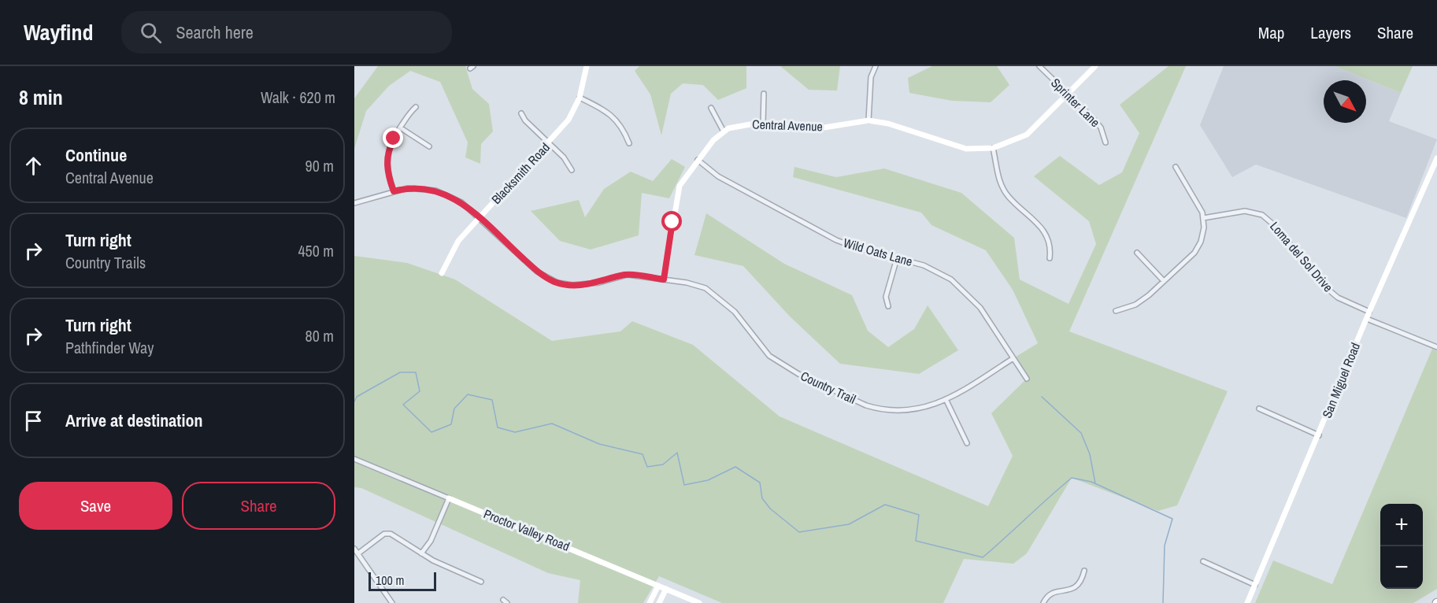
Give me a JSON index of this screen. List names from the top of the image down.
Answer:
{
  "streets": {
    "street": [
      "Sprinter Lane",
      "Central Avenue",
      "Blacksmith Road",
      "Wild Oats Lane",
      "Loma del Sol Drive",
      "San Miguel Road",
      "Country Trail",
      "Proctor Valley Road"
    ]
  },
  "crossings": [
    ["Sprinter Lane", "Central Avenue"],
    ["Central Avenue", "Wild Oats Lane"],
    ["Central Avenue", "Country Trail"],
    ["Blacksmith Road", "Country Trail"],
    ["Wild Oats Lane", "Country Trail"],
    ["Loma del Sol Drive", "San Miguel Road"]
  ],
  "scale_bar": "100 m",
  "north": "bottom right",
  "page": {
    "header": "Wayfind",
    "search": "Search here",
    "nav": ["Map", "Layers", "Share"],
    "heading": ["8 min", "Walk · 620 m"],
    "list": [
      ["Continue", "Central Avenue", "90 m"],
      ["Turn right", "Country Trails", "450 m"],
      ["Turn right", "Pathfinder Way", "80 m"],
      "Arrive at destination"
    ],
    "buttons": ["Save", "Share"],
    "map_buttons": ["+", "−"],
    "scale": "100 m"
  }
}
